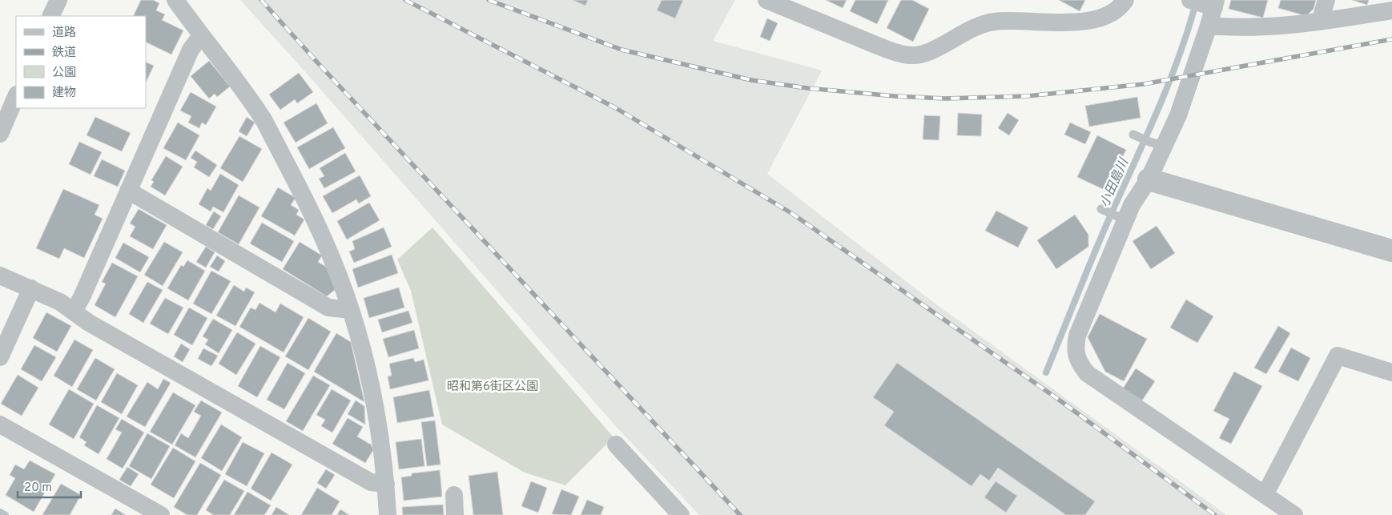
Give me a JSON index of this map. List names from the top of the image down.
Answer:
{
  "water": ["小田島川"],
  "parks": ["昭和第6街区公園"],
  "legend": [
    "道路",
    "鉄道",
    "公園",
    "建物"
  ],
  "scale_bar": "20 m"
}
